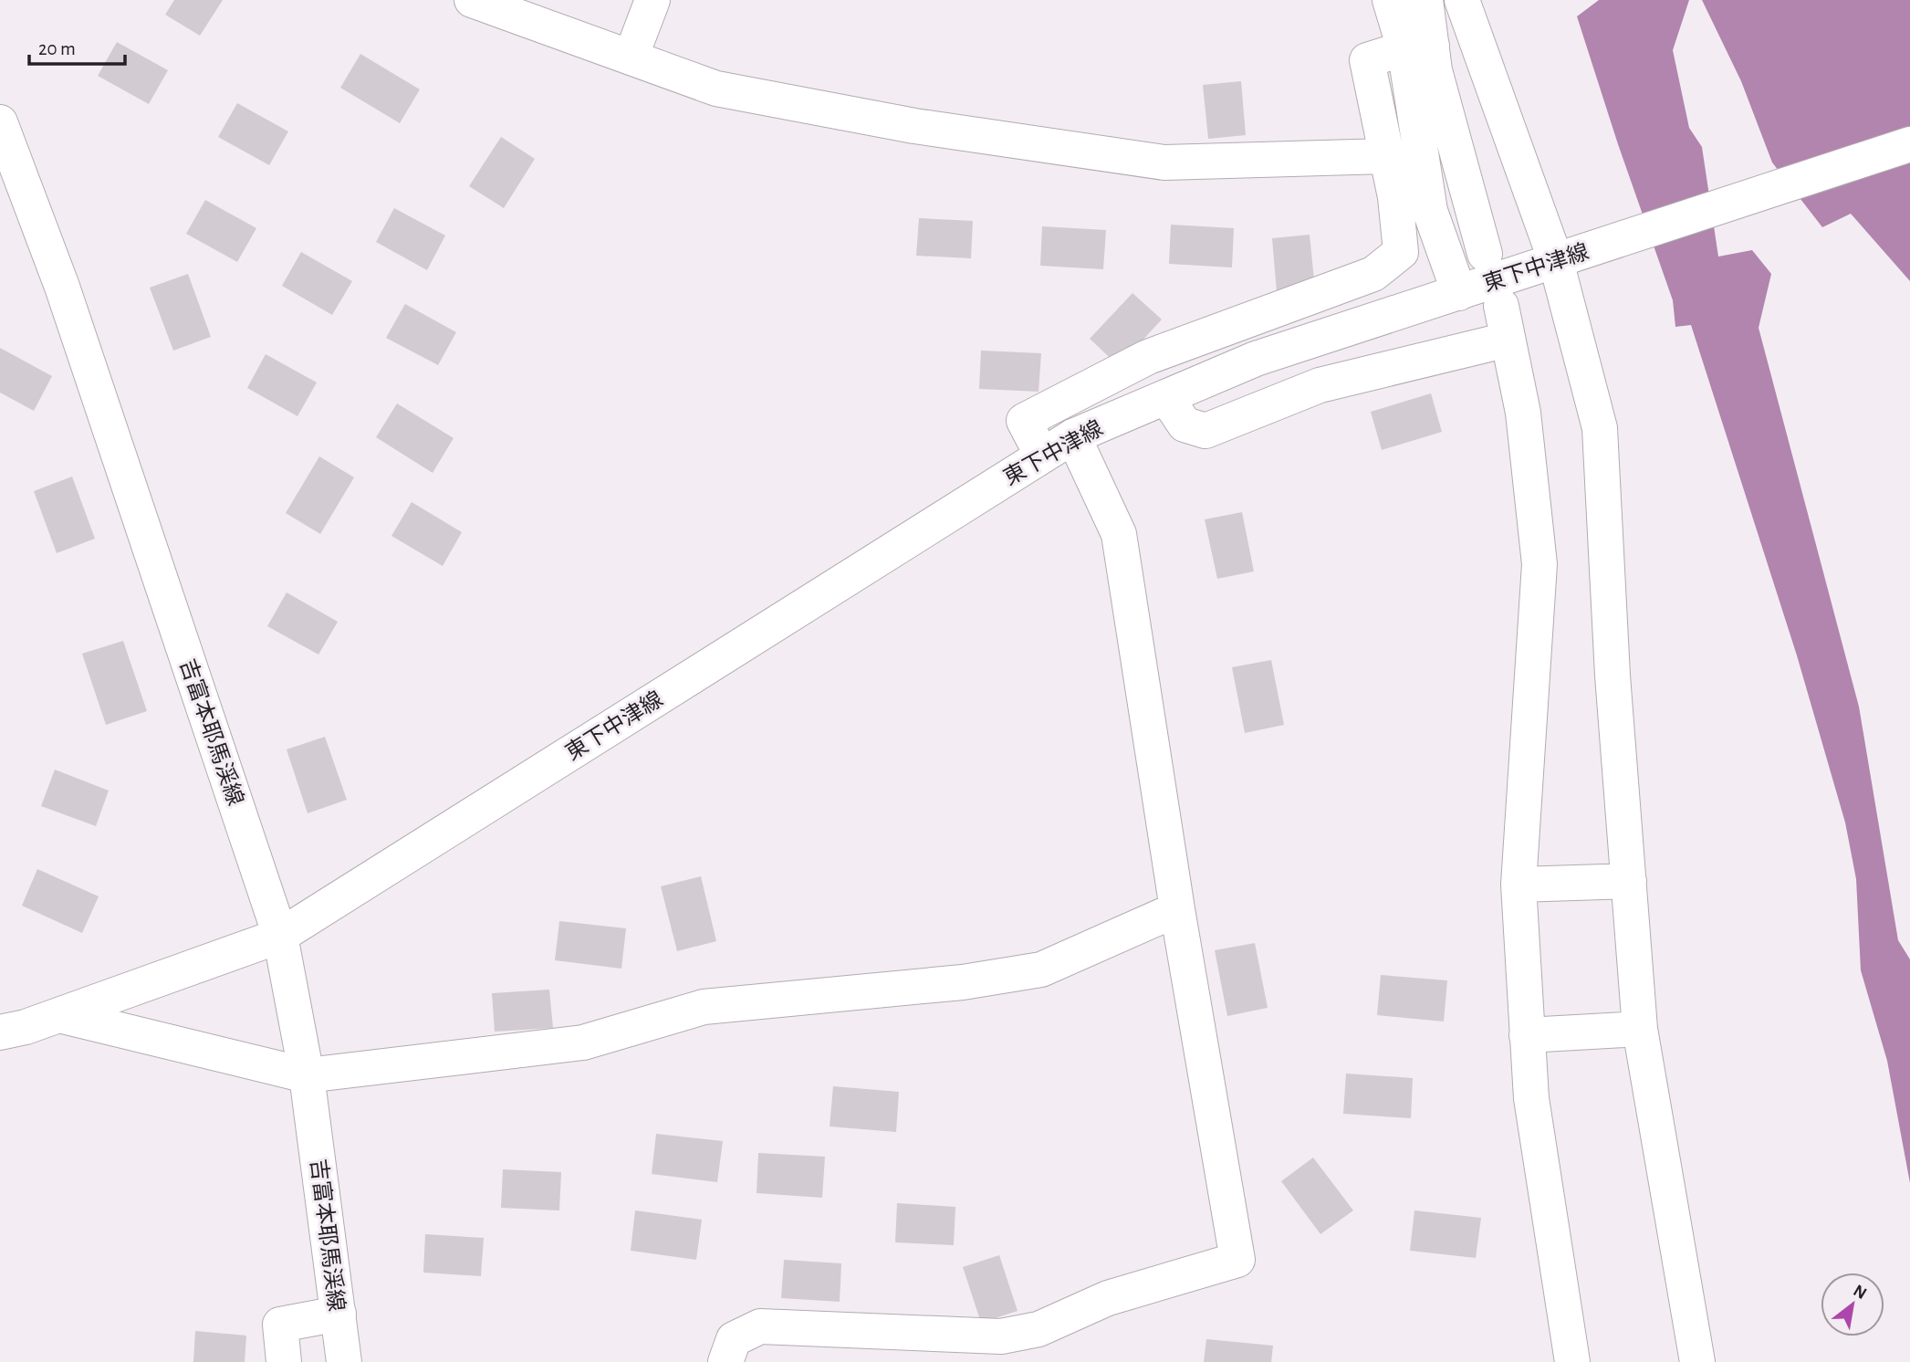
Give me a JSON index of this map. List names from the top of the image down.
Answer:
{
  "streets": {
    "street": ["東下中津線", "吉富本耶馬渓線"]
  },
  "crossings": [
    ["東下中津線", "吉富本耶馬渓線"]
  ],
  "scale_bar": "20 m",
  "north": "top right"
}
